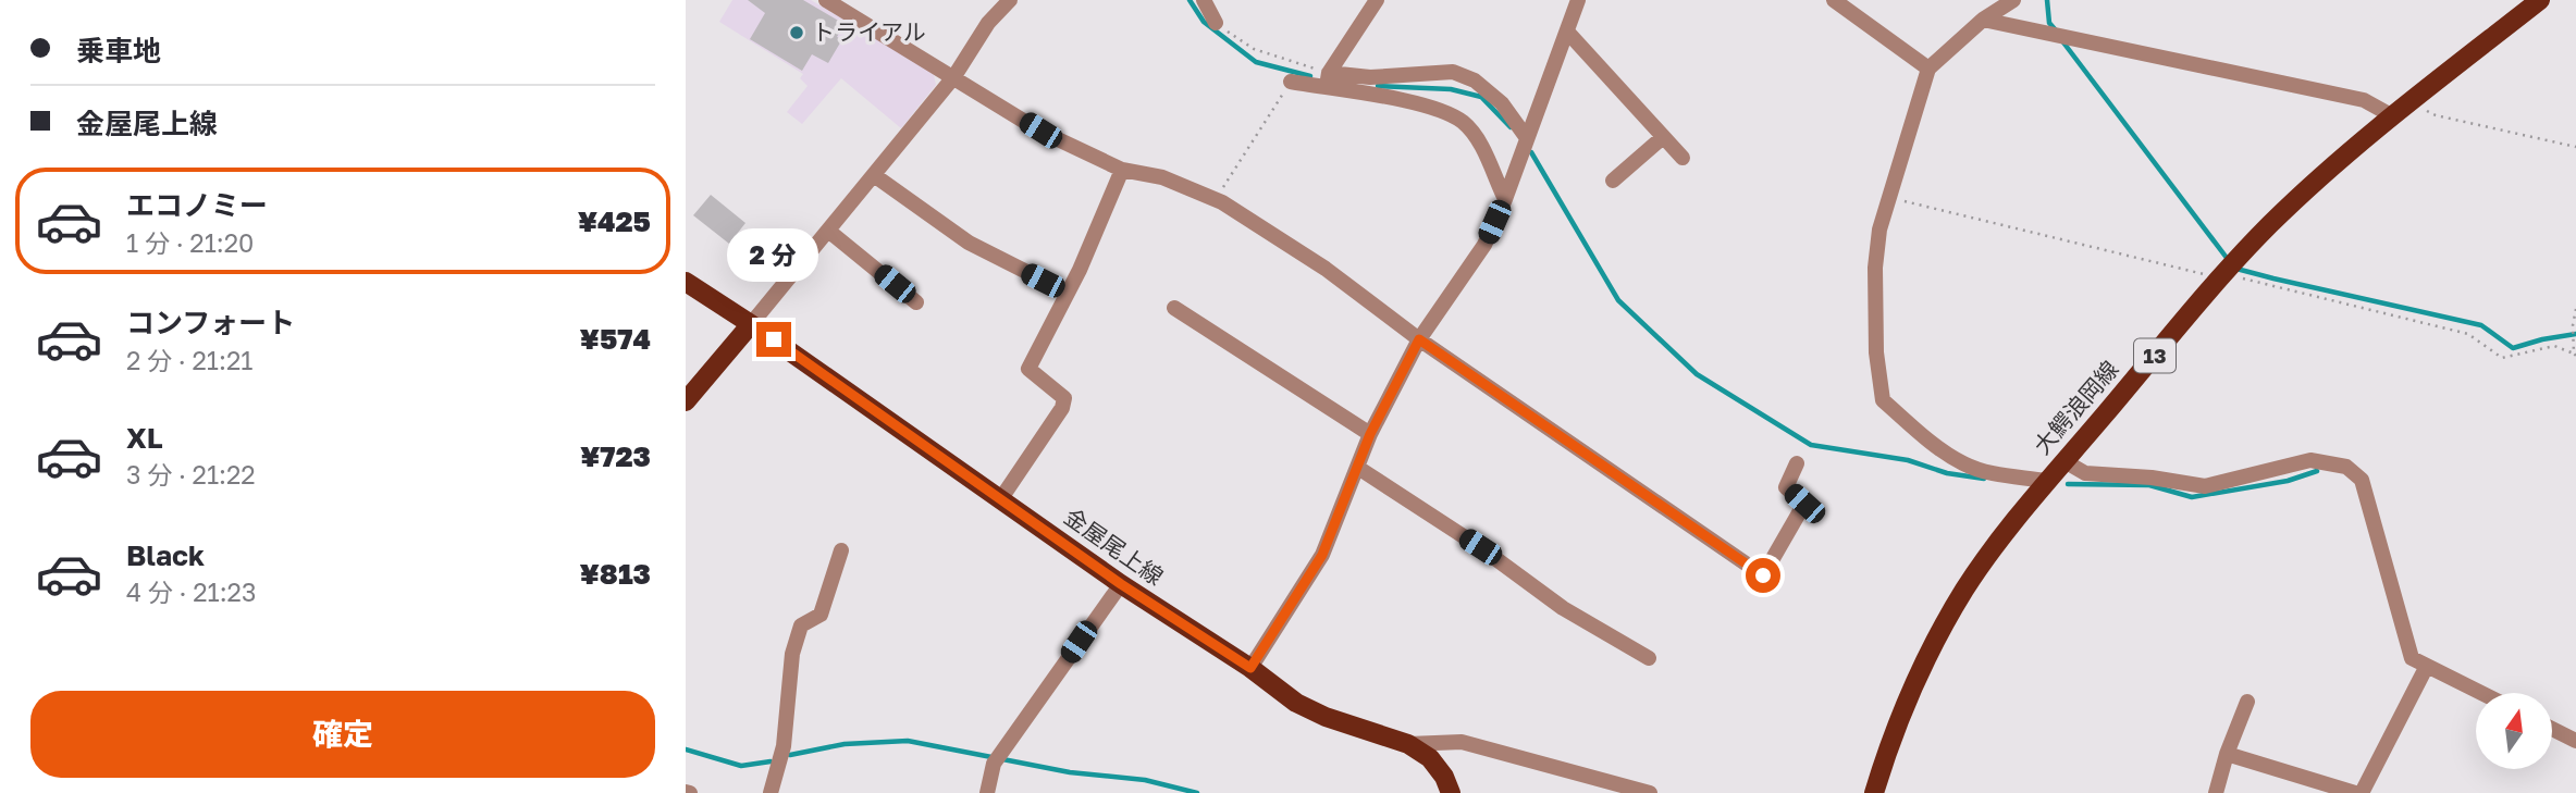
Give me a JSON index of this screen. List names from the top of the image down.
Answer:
{
  "streets": {
    "main road": ["13", "大鰐浪岡線", "金屋尾上線"]
  },
  "places": ["トライアル"],
  "north": "top",
  "page": {
    "banner": ["乗車地", "金屋尾上線"],
    "list": [
      {
        "name": "エコノミー",
        "note": "1 分 · 21:20",
        "value": "¥425"
      },
      {
        "name": "コンフォート",
        "note": "2 分 · 21:21",
        "value": "¥574"
      },
      {
        "name": "XL",
        "note": "3 分 · 21:22",
        "value": "¥723"
      },
      {
        "name": "Black",
        "note": "4 分 · 21:23",
        "value": "¥813"
      }
    ],
    "bubble": "2 分",
    "buttons": "確定"
  }
}
